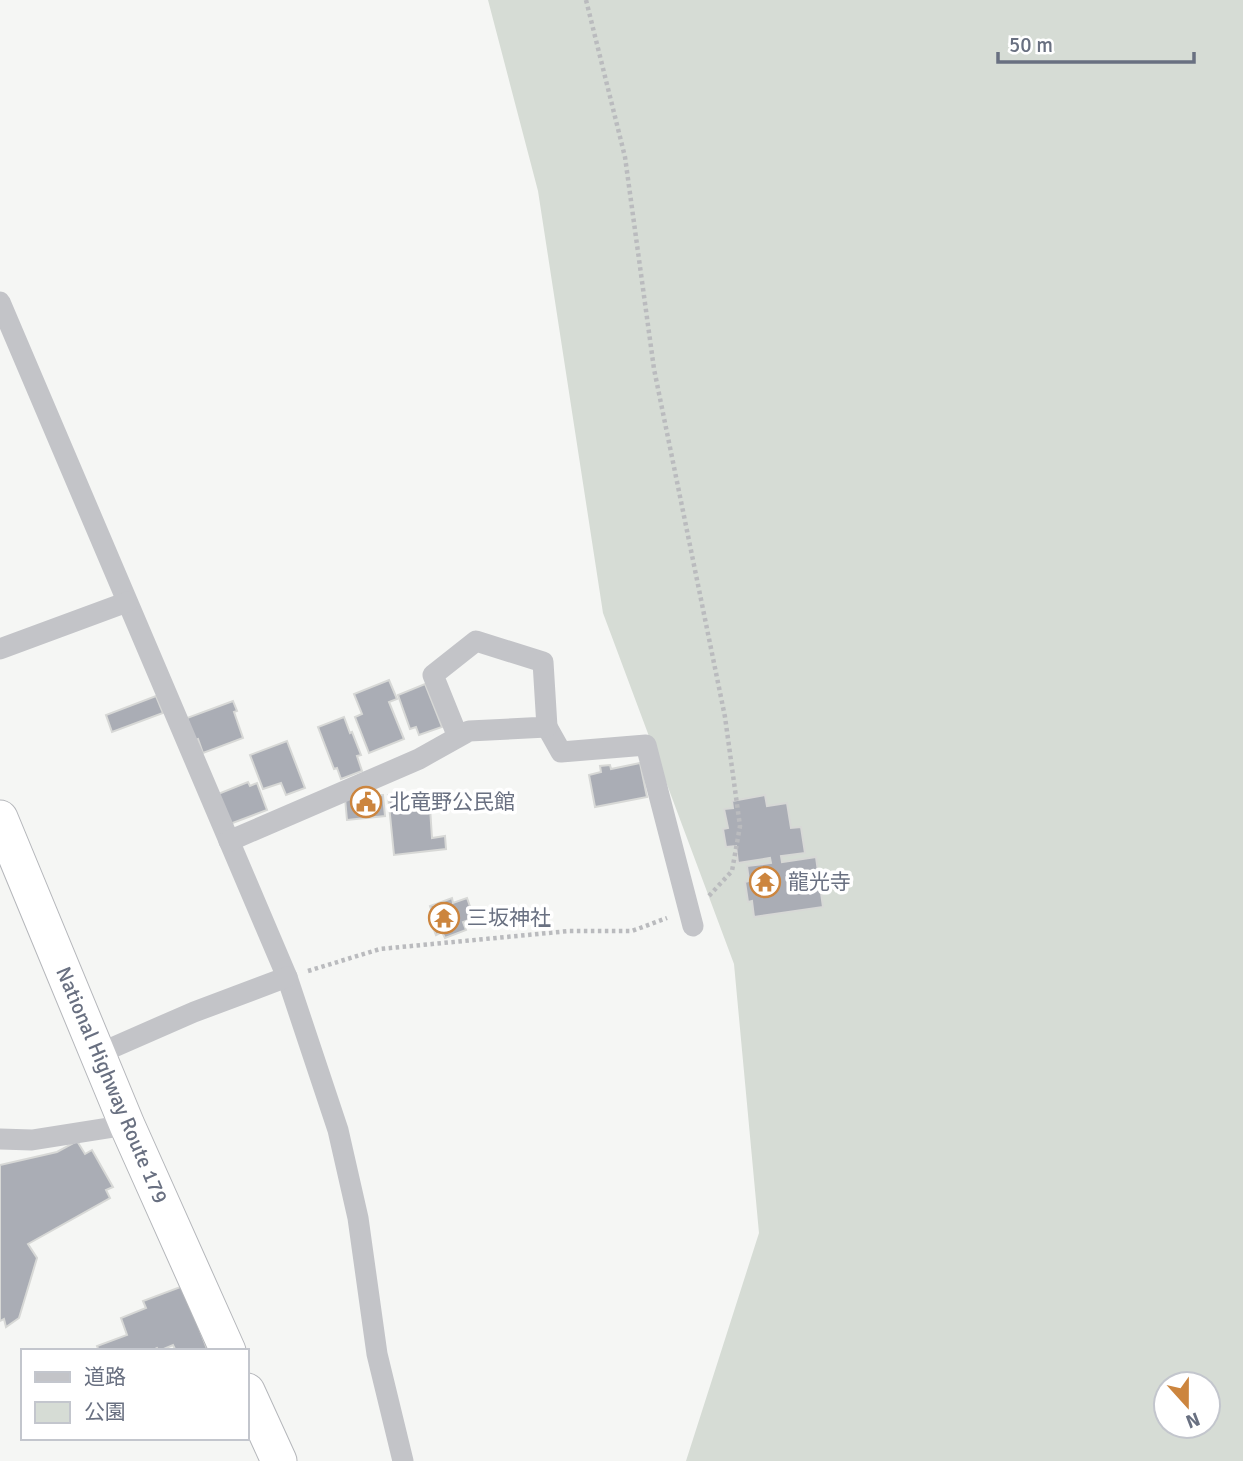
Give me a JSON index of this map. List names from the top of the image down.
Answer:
{
  "streets": {
    "highway": ["National Highway Route 179"]
  },
  "places": {
    "public building": ["北竜野公民館"],
    "temple": ["龍光寺", "三坂神社"]
  },
  "legend": ["道路", "公園"],
  "scale_bar": "50 m",
  "north": "bottom"
}
